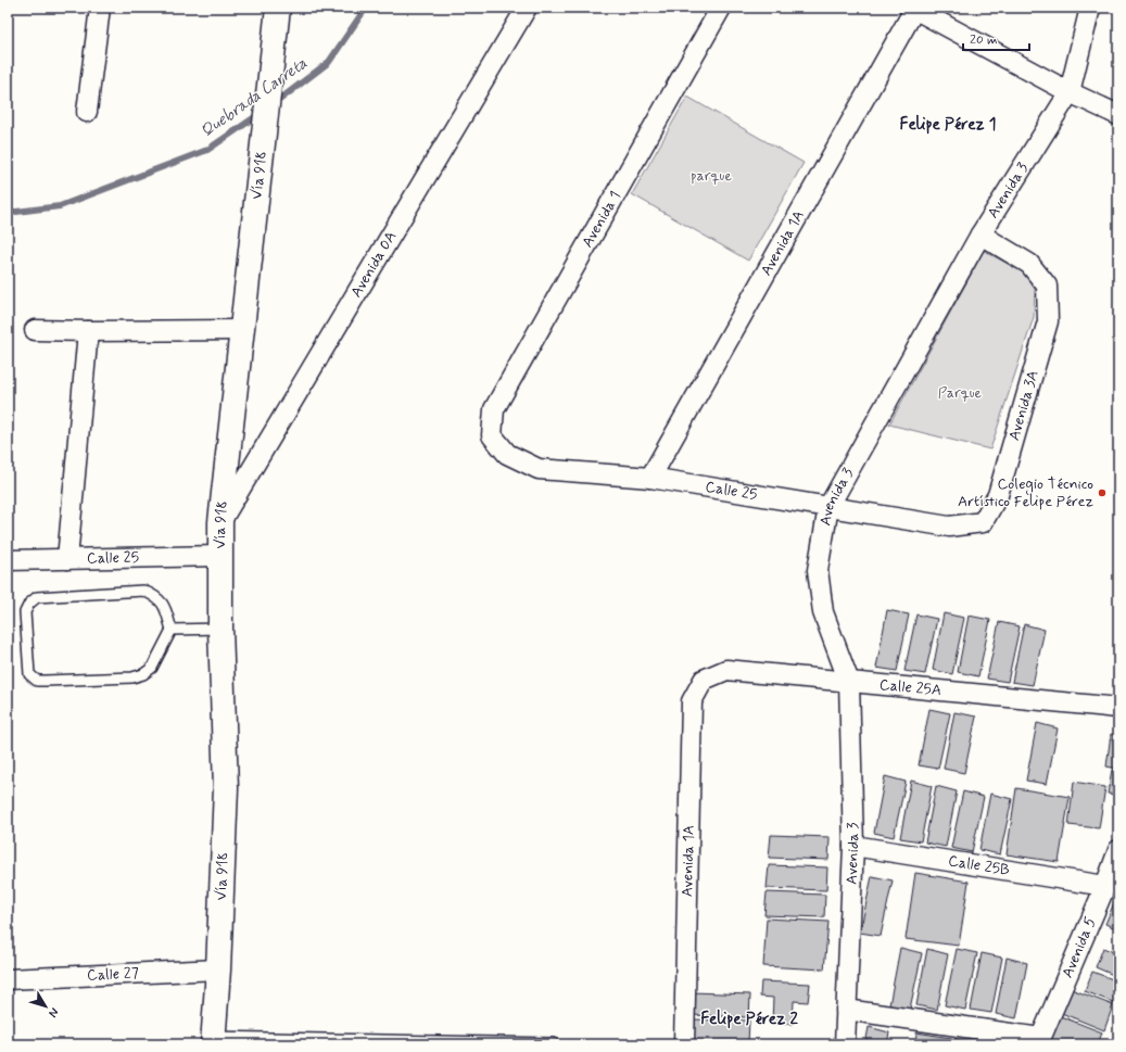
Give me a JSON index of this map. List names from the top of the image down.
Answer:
{
  "streets": {
    "street": [
      "Vía 918",
      "Avenida 3",
      "Avenida 1",
      "Avenida 1A",
      "Avenida 0A",
      "Avenida 3A",
      "Calle 25",
      "Calle 25A",
      "Calle 25B",
      "Avenida 5",
      "Calle 27"
    ]
  },
  "crossings": [
    ["Vía 918", "Avenida 0A"],
    ["Vía 918", "Calle 25"],
    ["Vía 918", "Calle 27"],
    ["Avenida 3", "Avenida 3A"],
    ["Avenida 3", "Calle 25"],
    ["Avenida 3", "Calle 25A"],
    ["Avenida 3", "Calle 25B"],
    ["Avenida 1", "Calle 25"],
    ["Avenida 1A", "Calle 25"],
    ["Avenida 1A", "Calle 25A"],
    ["Avenida 3A", "Calle 25"],
    ["Calle 25B", "Avenida 5"]
  ],
  "districts": ["Felipe Pérez 1", "Felipe Pérez 2"],
  "water": ["Quebrada Carreta"],
  "parks": ["parque", "Parque"],
  "places": ["Colegio Técnico Artístico Felipe Pérez"],
  "scale_bar": "20 m",
  "north": "bottom right"
}
